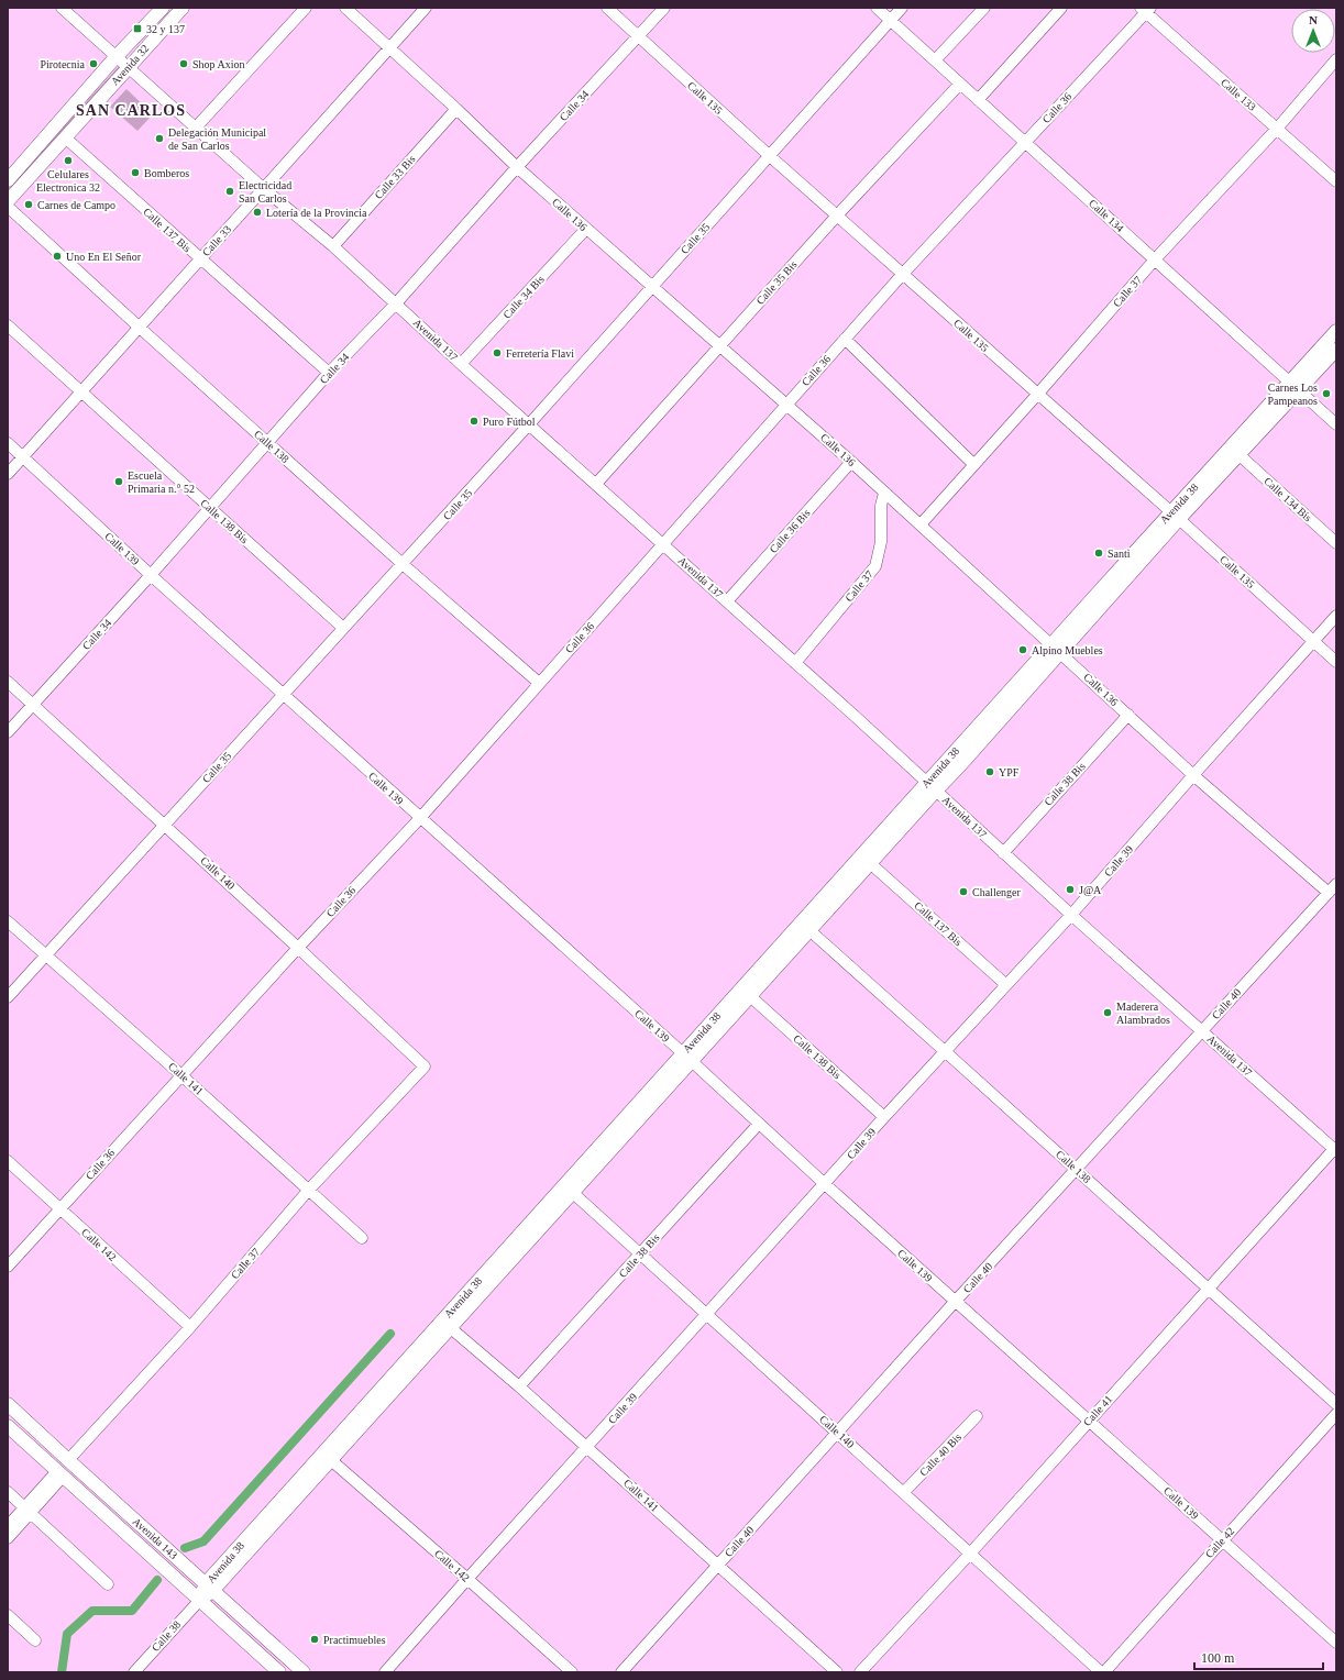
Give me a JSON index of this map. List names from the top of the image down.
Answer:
{
  "streets": {
    "main road": ["Avenida 32", "Avenida 38", "Avenida 143"],
    "street": [
      "Calle 133",
      "Calle 135",
      "Calle 34",
      "Calle 36",
      "Calle 33 Bis",
      "Calle 136",
      "Calle 134",
      "Calle 137 Bis",
      "Calle 35",
      "Calle 33",
      "Calle 35 Bis",
      "Calle 37",
      "Calle 34 Bis",
      "Avenida 137",
      "Calle 138",
      "Calle 134 Bis",
      "Calle 138 Bis",
      "Calle 36 Bis",
      "Calle 139",
      "Calle 38 Bis",
      "Calle 39",
      "Calle 140",
      "Calle 40",
      "Calle 141",
      "Calle 142",
      "Calle 41",
      "Calle 40 Bis",
      "Calle 42",
      "Calle 38"
    ]
  },
  "crossings": [
    ["Avenida 32", "Calle 137 Bis"],
    ["Avenida 32", "Avenida 137"],
    ["Calle 133", "Calle 36"],
    ["Calle 133", "Calle 37"],
    ["Calle 135", "Calle 34"],
    ["Calle 135", "Calle 36"],
    ["Calle 135", "Calle 35"],
    ["Calle 135", "Calle 35 Bis"],
    ["Calle 135", "Calle 37"],
    ["Calle 135", "Avenida 38"],
    ["Calle 135", "Calle 39"],
    ["Calle 34", "Calle 136"],
    ["Calle 34", "Calle 137 Bis"],
    ["Calle 34", "Avenida 137"],
    ["Calle 34", "Calle 138"],
    ["Calle 34", "Calle 138 Bis"],
    ["Calle 34", "Calle 139"],
    ["Calle 34", "Calle 140"],
    ["Calle 36", "Calle 136"],
    ["Calle 36", "Calle 134"],
    ["Calle 36", "Avenida 137"],
    ["Calle 36", "Calle 138"],
    ["Calle 36", "Calle 139"],
    ["Calle 36", "Calle 140"],
    ["Calle 36", "Calle 141"],
    ["Calle 36", "Calle 142"],
    ["Calle 33 Bis", "Calle 136"],
    ["Calle 33 Bis", "Avenida 137"],
    ["Calle 136", "Calle 35"],
    ["Calle 136", "Calle 33"],
    ["Calle 136", "Calle 35 Bis"],
    ["Calle 136", "Calle 37"],
    ["Calle 136", "Calle 34 Bis"],
    ["Calle 136", "Avenida 38"],
    ["Calle 136", "Calle 36 Bis"],
    ["Calle 136", "Calle 38 Bis"],
    ["Calle 136", "Calle 39"],
    ["Calle 136", "Calle 40"],
    ["Calle 134", "Calle 35"],
    ["Calle 134", "Calle 35 Bis"],
    ["Calle 134", "Calle 37"],
    ["Calle 134", "Avenida 38"],
    ["Calle 137 Bis", "Calle 33"],
    ["Calle 137 Bis", "Avenida 38"],
    ["Calle 137 Bis", "Calle 39"],
    ["Calle 35", "Avenida 137"],
    ["Calle 35", "Calle 138"],
    ["Calle 35", "Calle 138 Bis"],
    ["Calle 35", "Calle 139"],
    ["Calle 35", "Calle 140"],
    ["Calle 35", "Calle 141"],
    ["Calle 33", "Avenida 137"],
    ["Calle 33", "Calle 138"],
    ["Calle 33", "Calle 138 Bis"],
    ["Calle 33", "Calle 139"],
    ["Calle 35 Bis", "Avenida 137"],
    ["Calle 37", "Avenida 137"],
    ["Calle 37", "Calle 140"],
    ["Calle 37", "Calle 141"],
    ["Calle 37", "Calle 142"],
    ["Calle 37", "Avenida 143"],
    ["Calle 34 Bis", "Avenida 137"],
    ["Avenida 137", "Avenida 38"],
    ["Avenida 137", "Calle 36 Bis"],
    ["Avenida 137", "Calle 38 Bis"],
    ["Avenida 137", "Calle 39"],
    ["Avenida 137", "Calle 40"],
    ["Avenida 137", "Calle 41"],
    ["Calle 138", "Avenida 38"],
    ["Calle 138", "Calle 39"],
    ["Calle 138", "Calle 40"],
    ["Calle 138", "Calle 41"],
    ["Calle 134 Bis", "Avenida 38"],
    ["Avenida 38", "Calle 138 Bis"],
    ["Avenida 38", "Calle 139"],
    ["Avenida 38", "Calle 140"],
    ["Avenida 38", "Calle 141"],
    ["Avenida 38", "Calle 142"],
    ["Avenida 38", "Avenida 143"],
    ["Avenida 38", "Calle 38"],
    ["Calle 138 Bis", "Calle 39"],
    ["Calle 139", "Calle 38 Bis"],
    ["Calle 139", "Calle 39"],
    ["Calle 139", "Calle 40"],
    ["Calle 139", "Calle 41"],
    ["Calle 139", "Calle 42"],
    ["Calle 38 Bis", "Calle 140"],
    ["Calle 38 Bis", "Calle 141"],
    ["Calle 39", "Calle 140"],
    ["Calle 39", "Calle 141"],
    ["Calle 39", "Calle 142"],
    ["Calle 140", "Calle 40"],
    ["Calle 140", "Calle 41"],
    ["Calle 140", "Calle 40 Bis"],
    ["Calle 140", "Calle 42"],
    ["Calle 40", "Calle 141"],
    ["Avenida 143", "Calle 38"]
  ],
  "districts": ["SAN CARLOS"],
  "places": {
    "transit": ["32 y 137"],
    "other": [
      "Pirotecnia",
      "Shop Axion",
      "Delegación Municipal de San Carlos",
      "Celulares Electronica 32",
      "Bomberos",
      "Electricidad San Carlos",
      "Carnes de Campo",
      "Lotería de la Provincia",
      "Uno En El Señor",
      "Ferretería Flavi",
      "Carnes Los Pampeanos",
      "Puro Fútbol",
      "Escuela Primaria n.° 52",
      "Santi",
      "Alpino Muebles",
      "YPF",
      "J@A",
      "Challenger",
      "Maderera Alambrados",
      "Practimuebles"
    ]
  },
  "scale_bar": "100 m",
  "north": "top"
}
